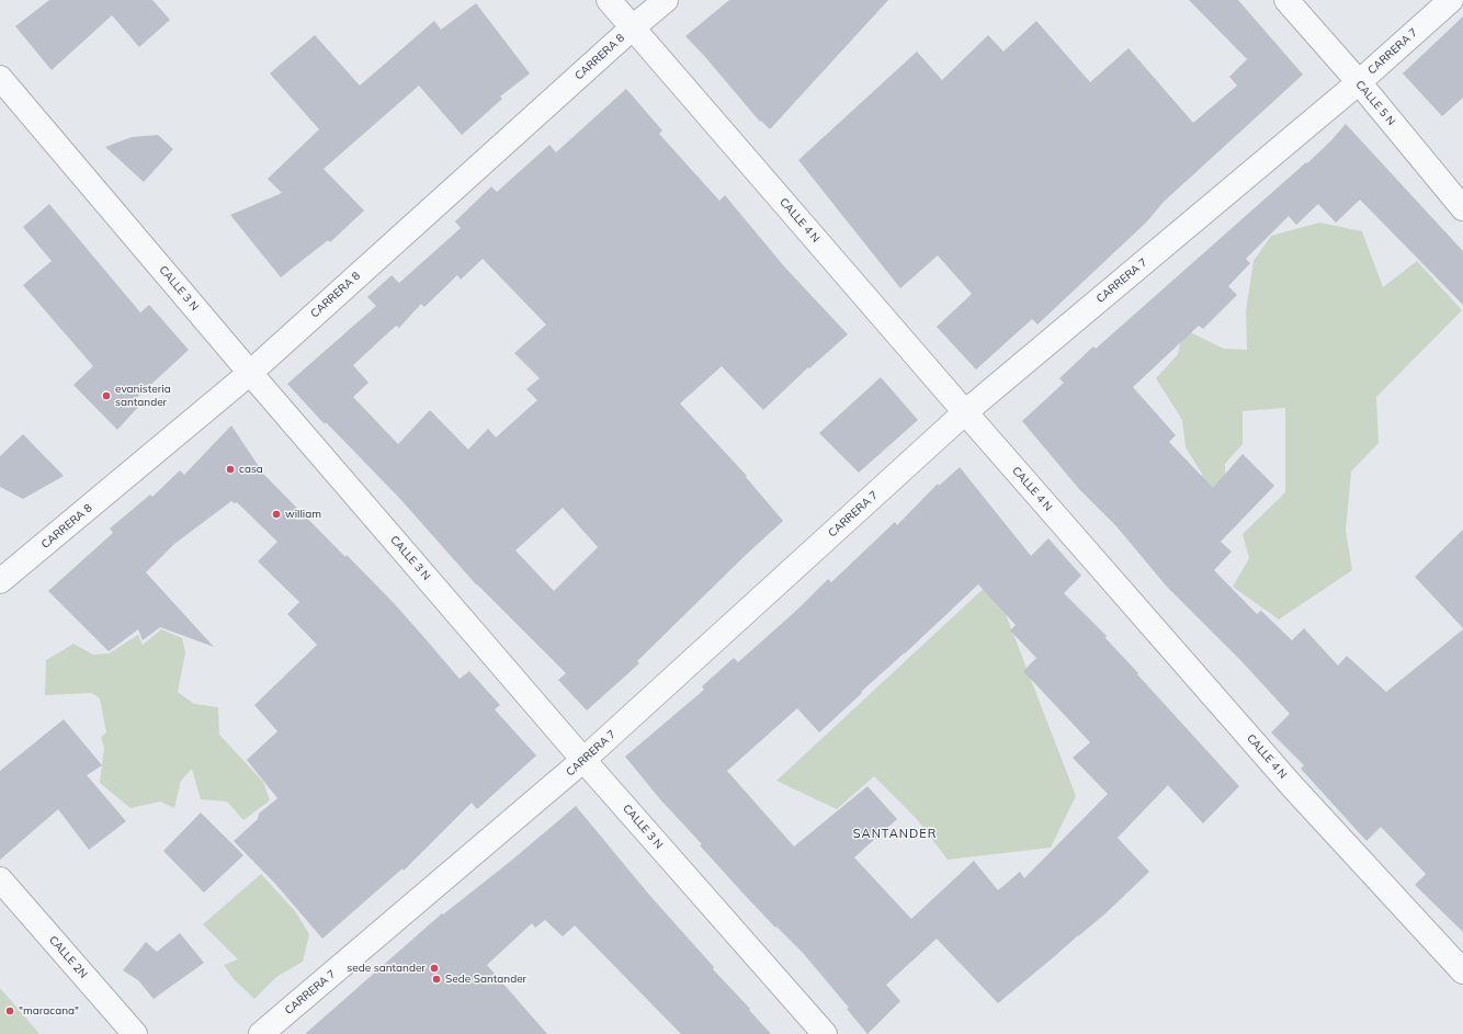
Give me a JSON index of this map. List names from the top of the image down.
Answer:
{
  "streets": {
    "street": [
      "CARRERA 7",
      "CARRERA 8",
      "CALLE 5 N",
      "CALLE 4 N",
      "CALLE 3 N",
      "CALLE 2N"
    ]
  },
  "crossings": [
    ["CARRERA 7", "CALLE 5 N"],
    ["CARRERA 7", "CALLE 4 N"],
    ["CARRERA 7", "CALLE 3 N"],
    ["CARRERA 8", "CALLE 4 N"],
    ["CARRERA 8", "CALLE 3 N"]
  ],
  "districts": ["SANTANDER"],
  "places": [
    "evanisteria santander",
    "casa",
    "william",
    "sede santander",
    "Sede Santander",
    "\"maracana\""
  ]
}
